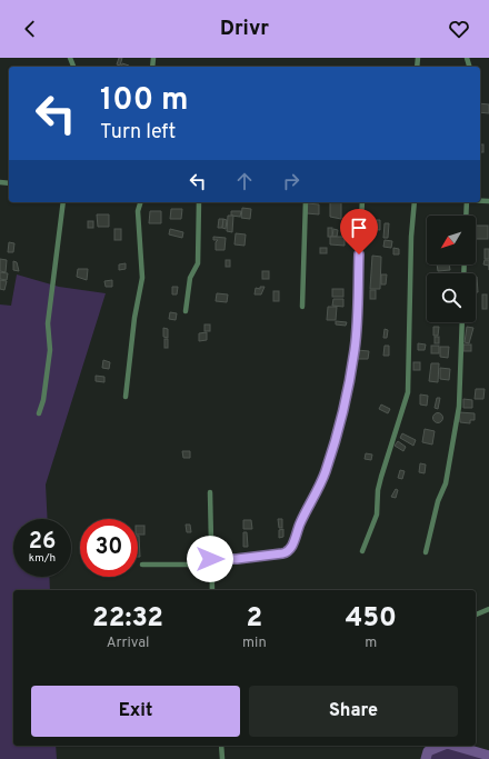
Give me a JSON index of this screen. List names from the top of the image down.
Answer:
{
  "north": "bottom left",
  "page": {
    "header": "Drivr",
    "turn": ["100 m", "Turn left"],
    "speed": "26 km/h",
    "limit": "30",
    "eta": [
      "22:32",
      "Arrival",
      "2",
      "min",
      "450",
      "m"
    ],
    "buttons": ["Exit", "Share"]
  }
}
